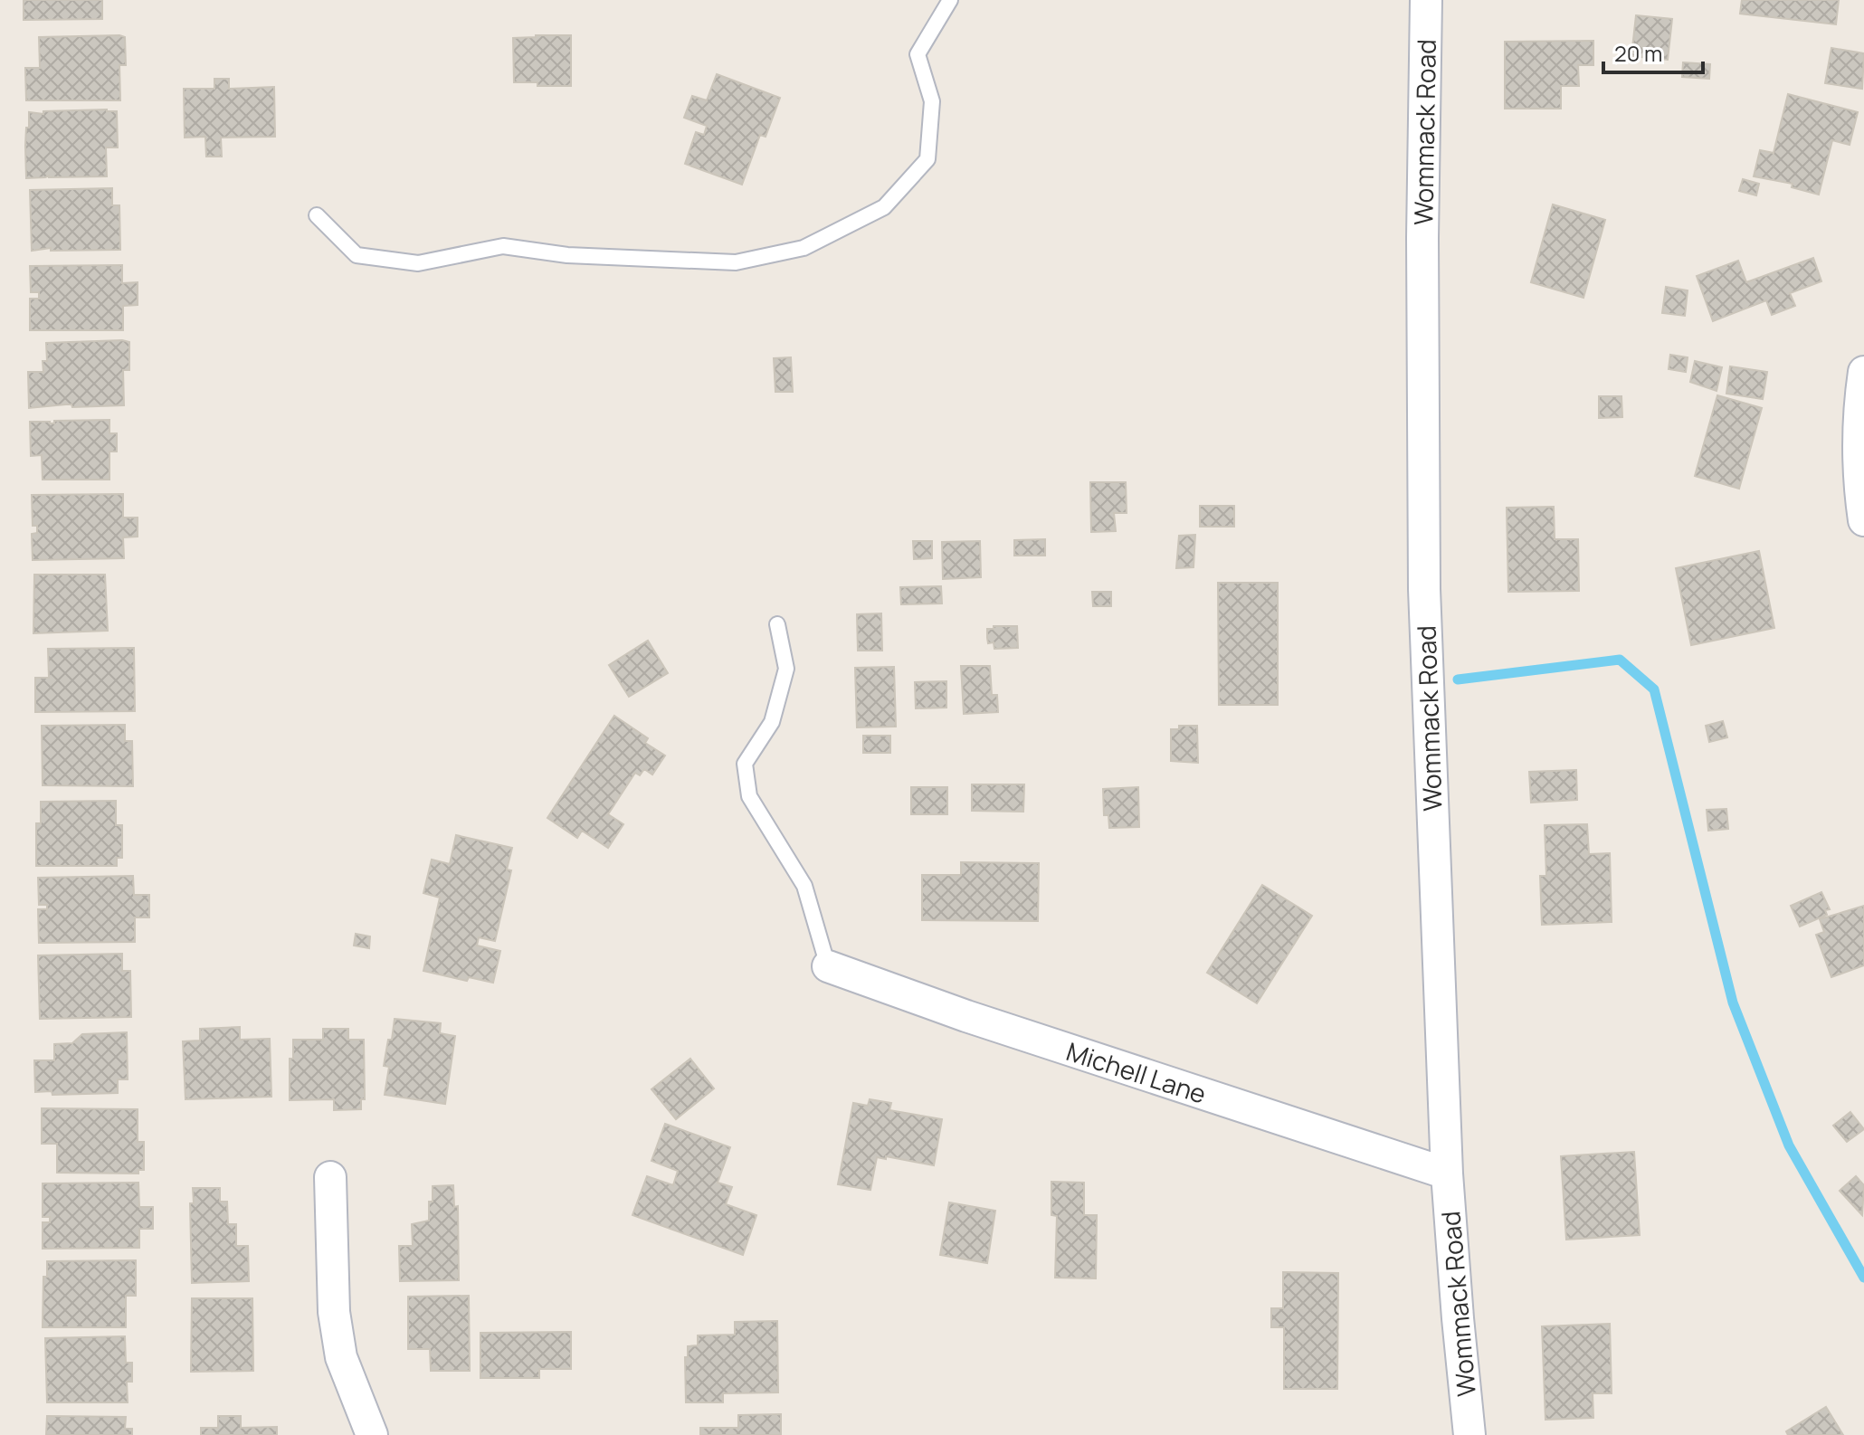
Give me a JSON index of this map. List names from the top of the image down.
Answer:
{
  "streets": {
    "street": ["Wommack Road", "Michell Lane"]
  },
  "crossings": [
    ["Wommack Road", "Michell Lane"]
  ],
  "scale_bar": "20 m"
}
